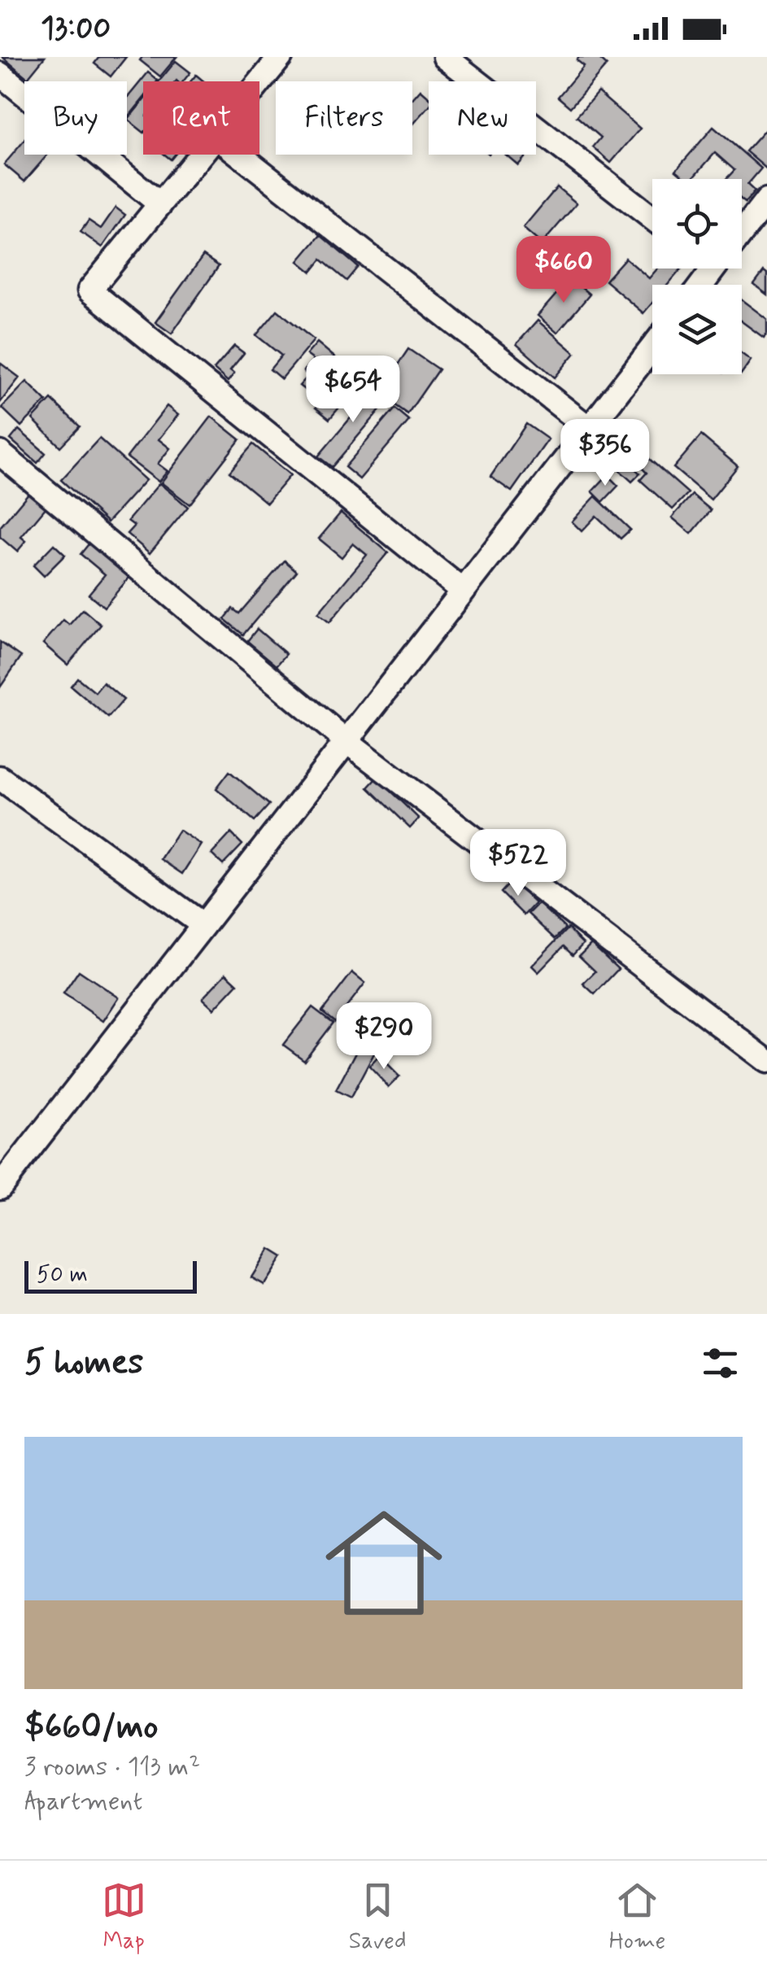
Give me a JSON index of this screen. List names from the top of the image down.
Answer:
{
  "scale_bar": "50 m",
  "page": {
    "status": "13:00",
    "chip": [
      "Buy",
      "Rent",
      "Filters",
      "New"
    ],
    "price": [
      "$660",
      "$654",
      "$356",
      "$522",
      "$290"
    ],
    "scale": "50 m",
    "heading": "5 homes",
    "list": [
      {
        "name": "$660/mo",
        "note": "3 rooms · 113 m² · Apartment"
      }
    ],
    "tabs": ["Map", "Saved", "Home"]
  }
}
